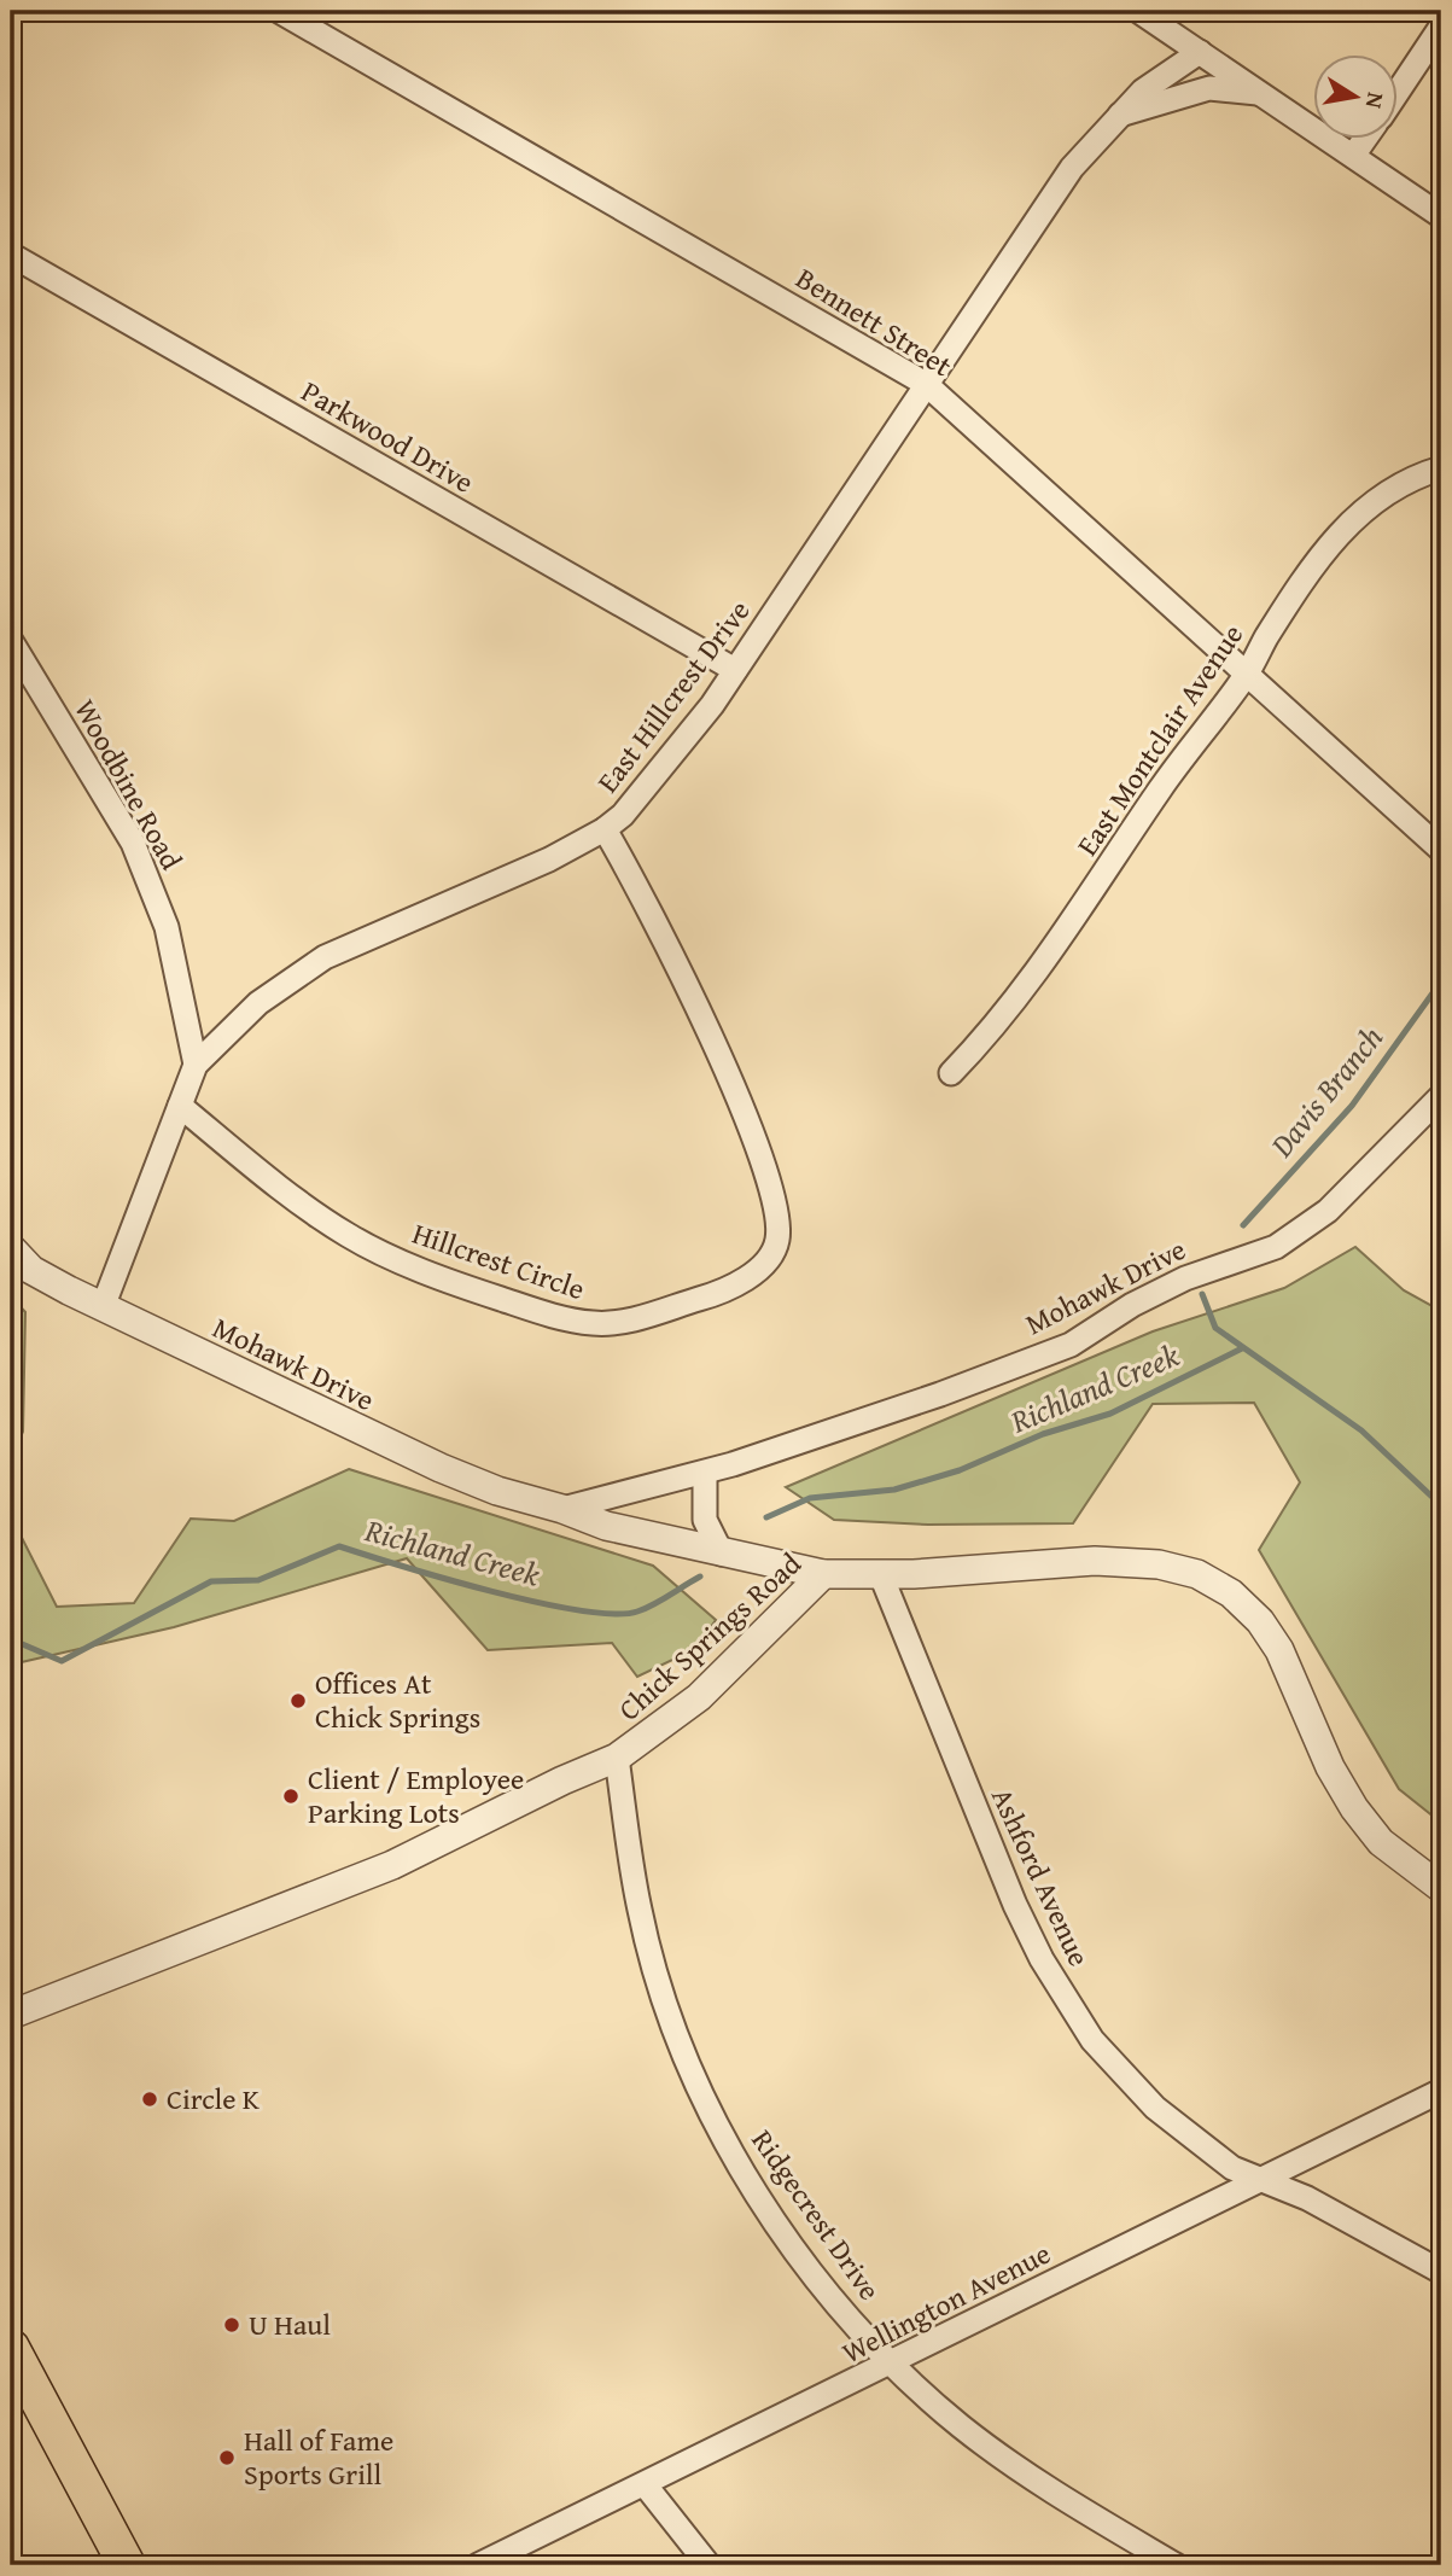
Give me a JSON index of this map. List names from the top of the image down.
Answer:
{
  "streets": {
    "street": [
      "Bennett Street",
      "Parkwood Drive",
      "East Hillcrest Drive",
      "East Montclair Avenue",
      "Woodbine Road",
      "Hillcrest Circle",
      "Mohawk Drive",
      "Chick Springs Road",
      "Ashford Avenue",
      "Ridgecrest Drive",
      "Wellington Avenue"
    ]
  },
  "crossings": [
    ["Bennett Street", "East Hillcrest Drive"],
    ["Bennett Street", "East Montclair Avenue"],
    ["Parkwood Drive", "East Hillcrest Drive"],
    ["East Hillcrest Drive", "Woodbine Road"],
    ["East Hillcrest Drive", "Hillcrest Circle"],
    ["East Hillcrest Drive", "Mohawk Drive"],
    ["Mohawk Drive", "Chick Springs Road"],
    ["Chick Springs Road", "Ashford Avenue"],
    ["Chick Springs Road", "Ridgecrest Drive"],
    ["Ashford Avenue", "Wellington Avenue"],
    ["Ridgecrest Drive", "Wellington Avenue"]
  ],
  "water": ["Davis Branch", "Richland Creek"],
  "places": [
    "Offices At Chick Springs",
    "Client / Employee Parking Lots",
    "Circle K",
    "U Haul",
    "Hall of Fame Sports Grill"
  ],
  "north": "right"
}
